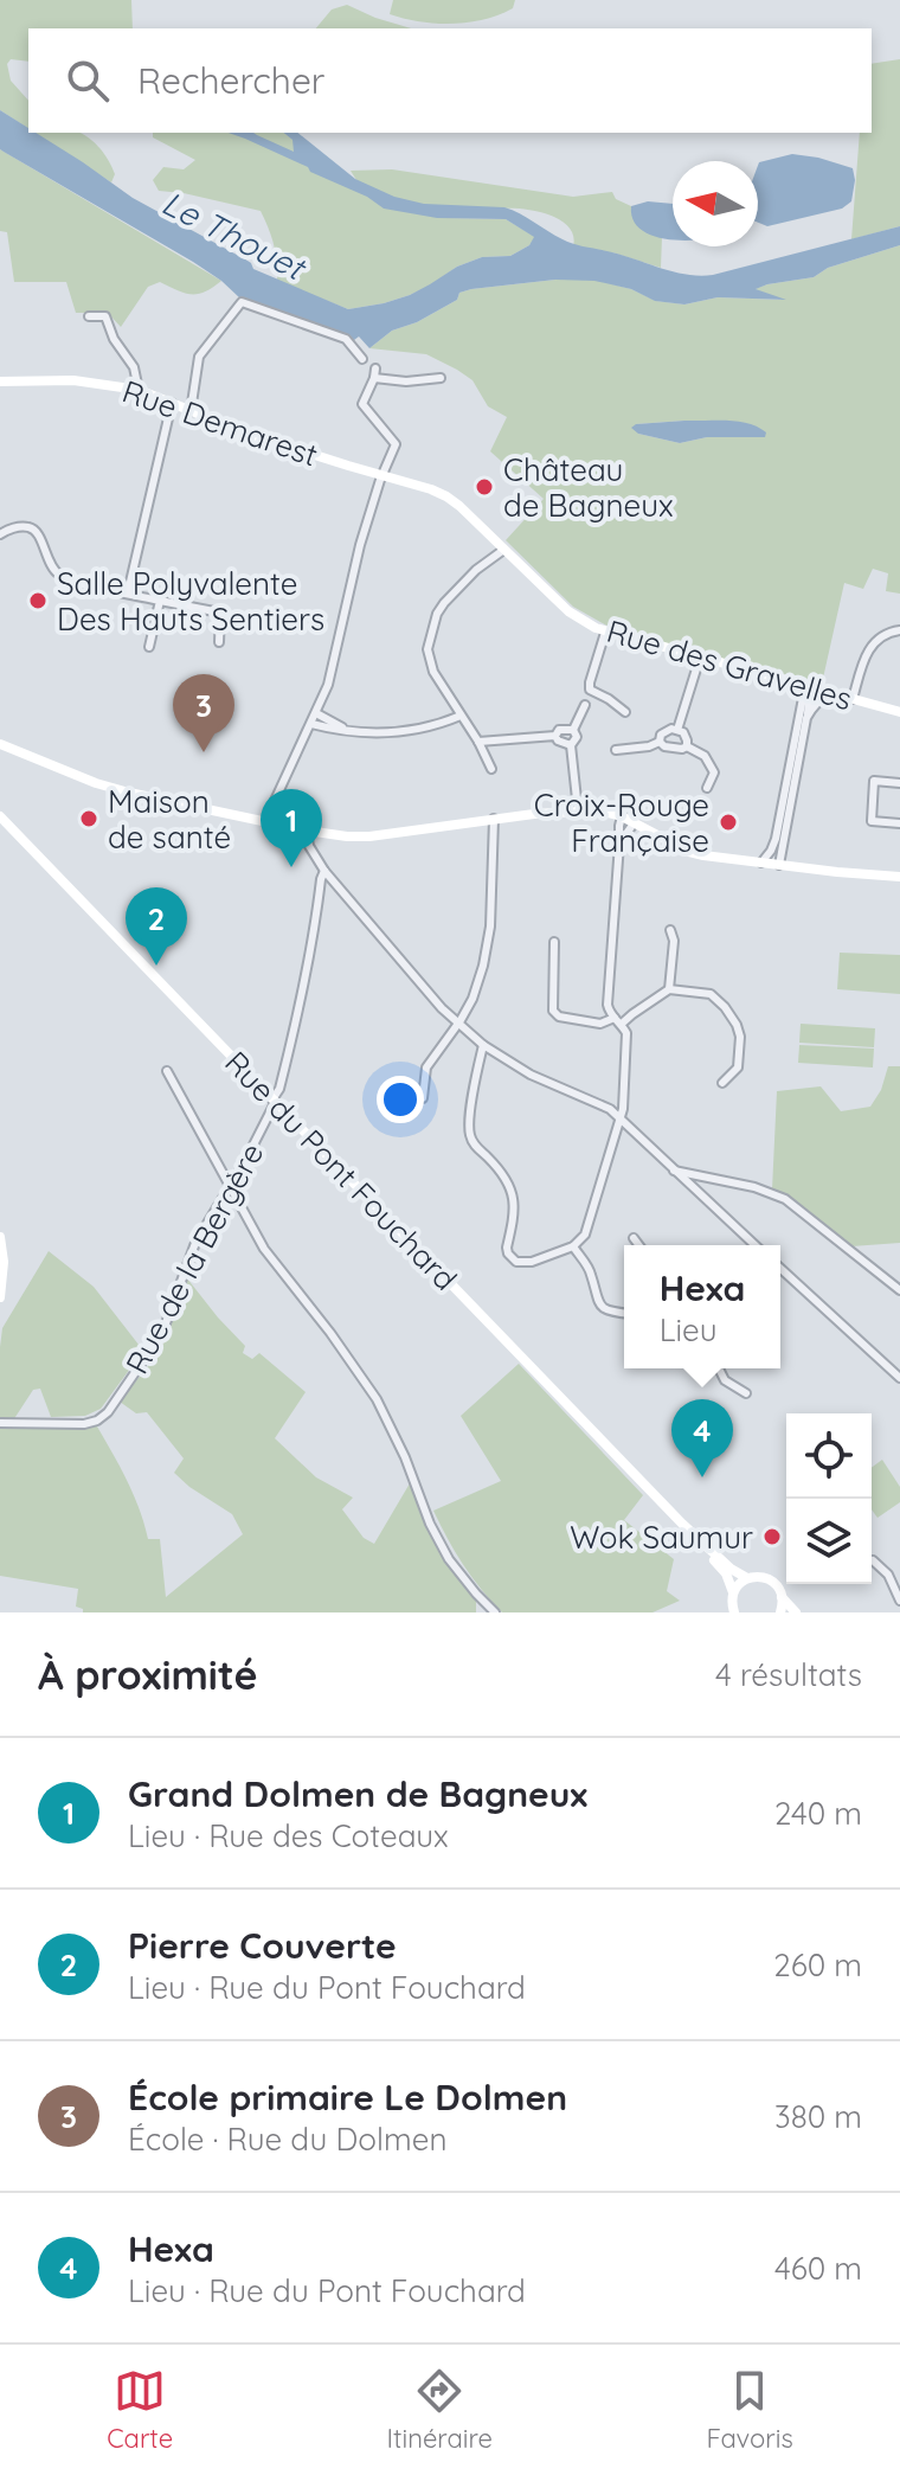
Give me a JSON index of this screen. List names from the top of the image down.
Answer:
{
  "streets": {
    "street": [
      "Rue Demarest",
      "Rue des Gravelles",
      "Rue du Pont Fouchard",
      "Rue de la Bergère"
    ]
  },
  "crossings": [
    ["Rue Demarest", "Rue des Gravelles"],
    ["Rue du Pont Fouchard", "Rue de la Bergère"]
  ],
  "water": ["Le Thouet"],
  "places": [
    "Château de Bagneux",
    "Salle Polyvalente Des Hauts Sentiers",
    "Maison de santé",
    "Croix-Rouge Française",
    "Wok Saumur"
  ],
  "north": "left",
  "page": {
    "search": "Rechercher",
    "pins": [
      "3",
      "1",
      "2",
      "4"
    ],
    "popup": ["Hexa", "Lieu"],
    "heading": ["À proximité", "4 résultats"],
    "list": [
      {
        "mark": "1",
        "name": "Grand Dolmen de Bagneux",
        "note": "Lieu · Rue des Coteaux",
        "value": "240 m"
      },
      {
        "mark": "2",
        "name": "Pierre Couverte",
        "note": "Lieu · Rue du Pont Fouchard",
        "value": "260 m"
      },
      {
        "mark": "3",
        "name": "École primaire Le Dolmen",
        "note": "École · Rue du Dolmen",
        "value": "380 m"
      },
      {
        "mark": "4",
        "name": "Hexa",
        "note": "Lieu · Rue du Pont Fouchard",
        "value": "460 m"
      }
    ],
    "nav": ["Carte", "Itinéraire", "Favoris"]
  }
}
